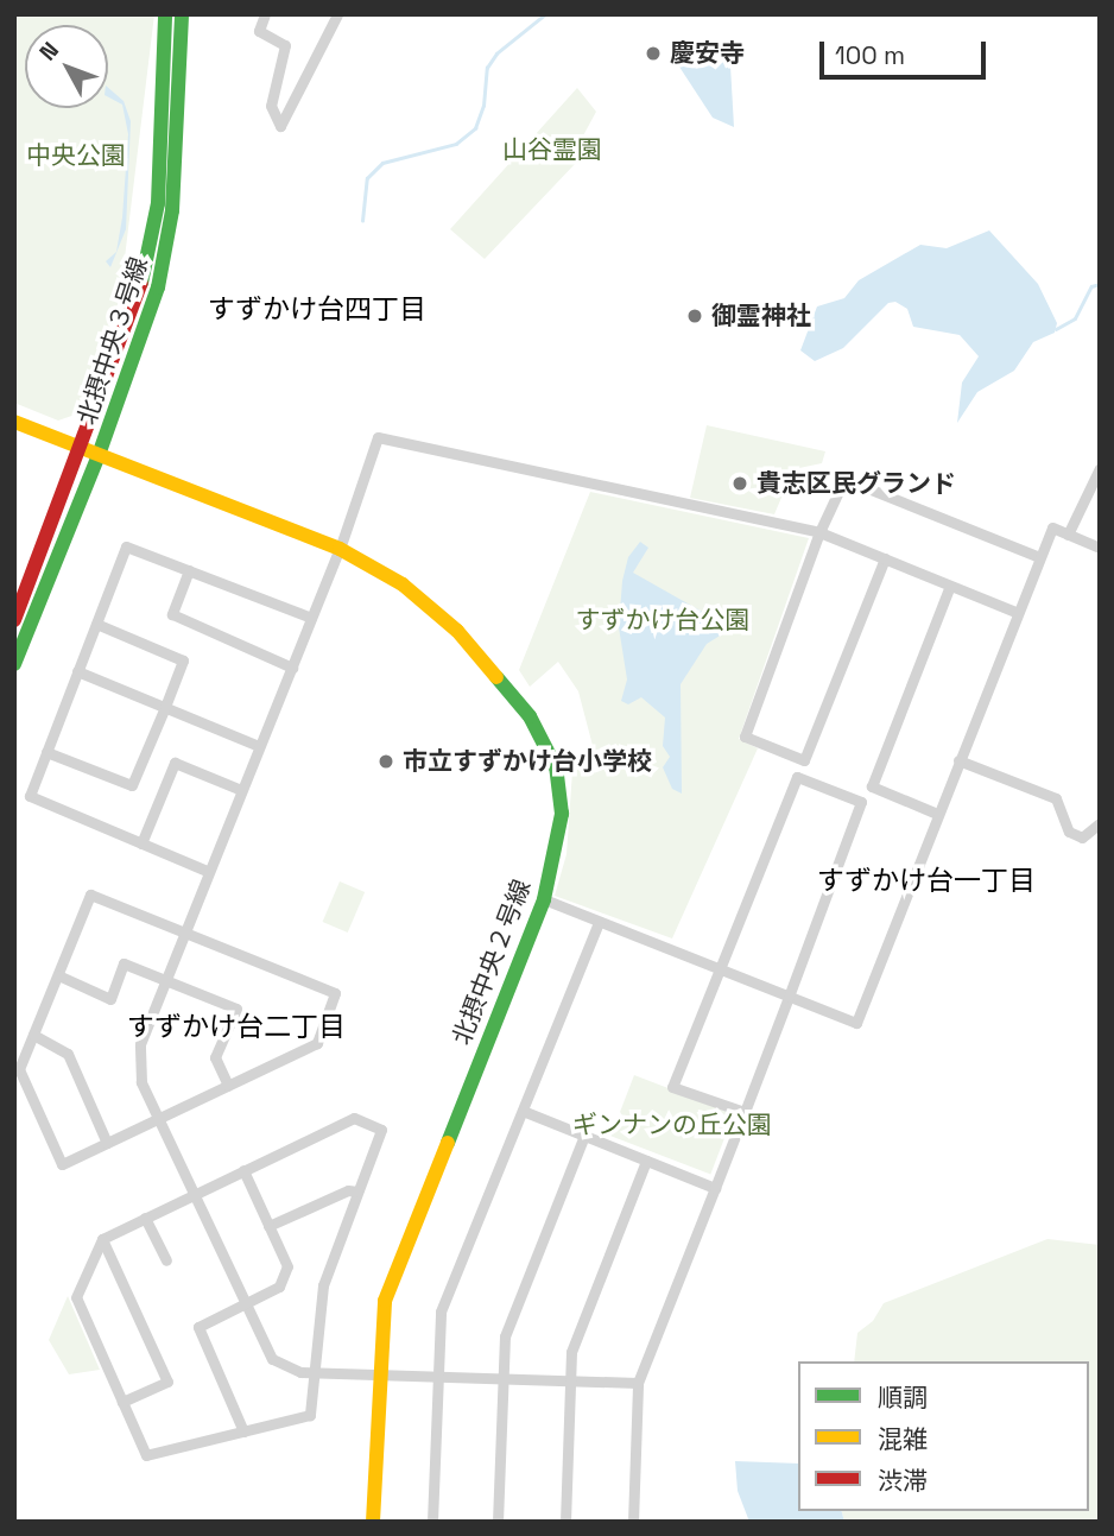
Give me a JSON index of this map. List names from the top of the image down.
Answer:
{
  "streets": {
    "street": ["北摂中央３号線", "北摂中央２号線"]
  },
  "crossings": [
    ["北摂中央３号線", "北摂中央２号線"]
  ],
  "districts": ["すずかけ台四丁目", "すずかけ台一丁目", "すずかけ台二丁目"],
  "parks": [
    "山谷霊園",
    "中央公園",
    "すずかけ台公園",
    "ギンナンの丘公園"
  ],
  "places": [
    "慶安寺",
    "御霊神社",
    "貴志区民グランド",
    "市立すずかけ台小学校"
  ],
  "legend": ["順調", "混雑", "渋滞"],
  "scale_bar": "100 m",
  "north": "top left"
}
